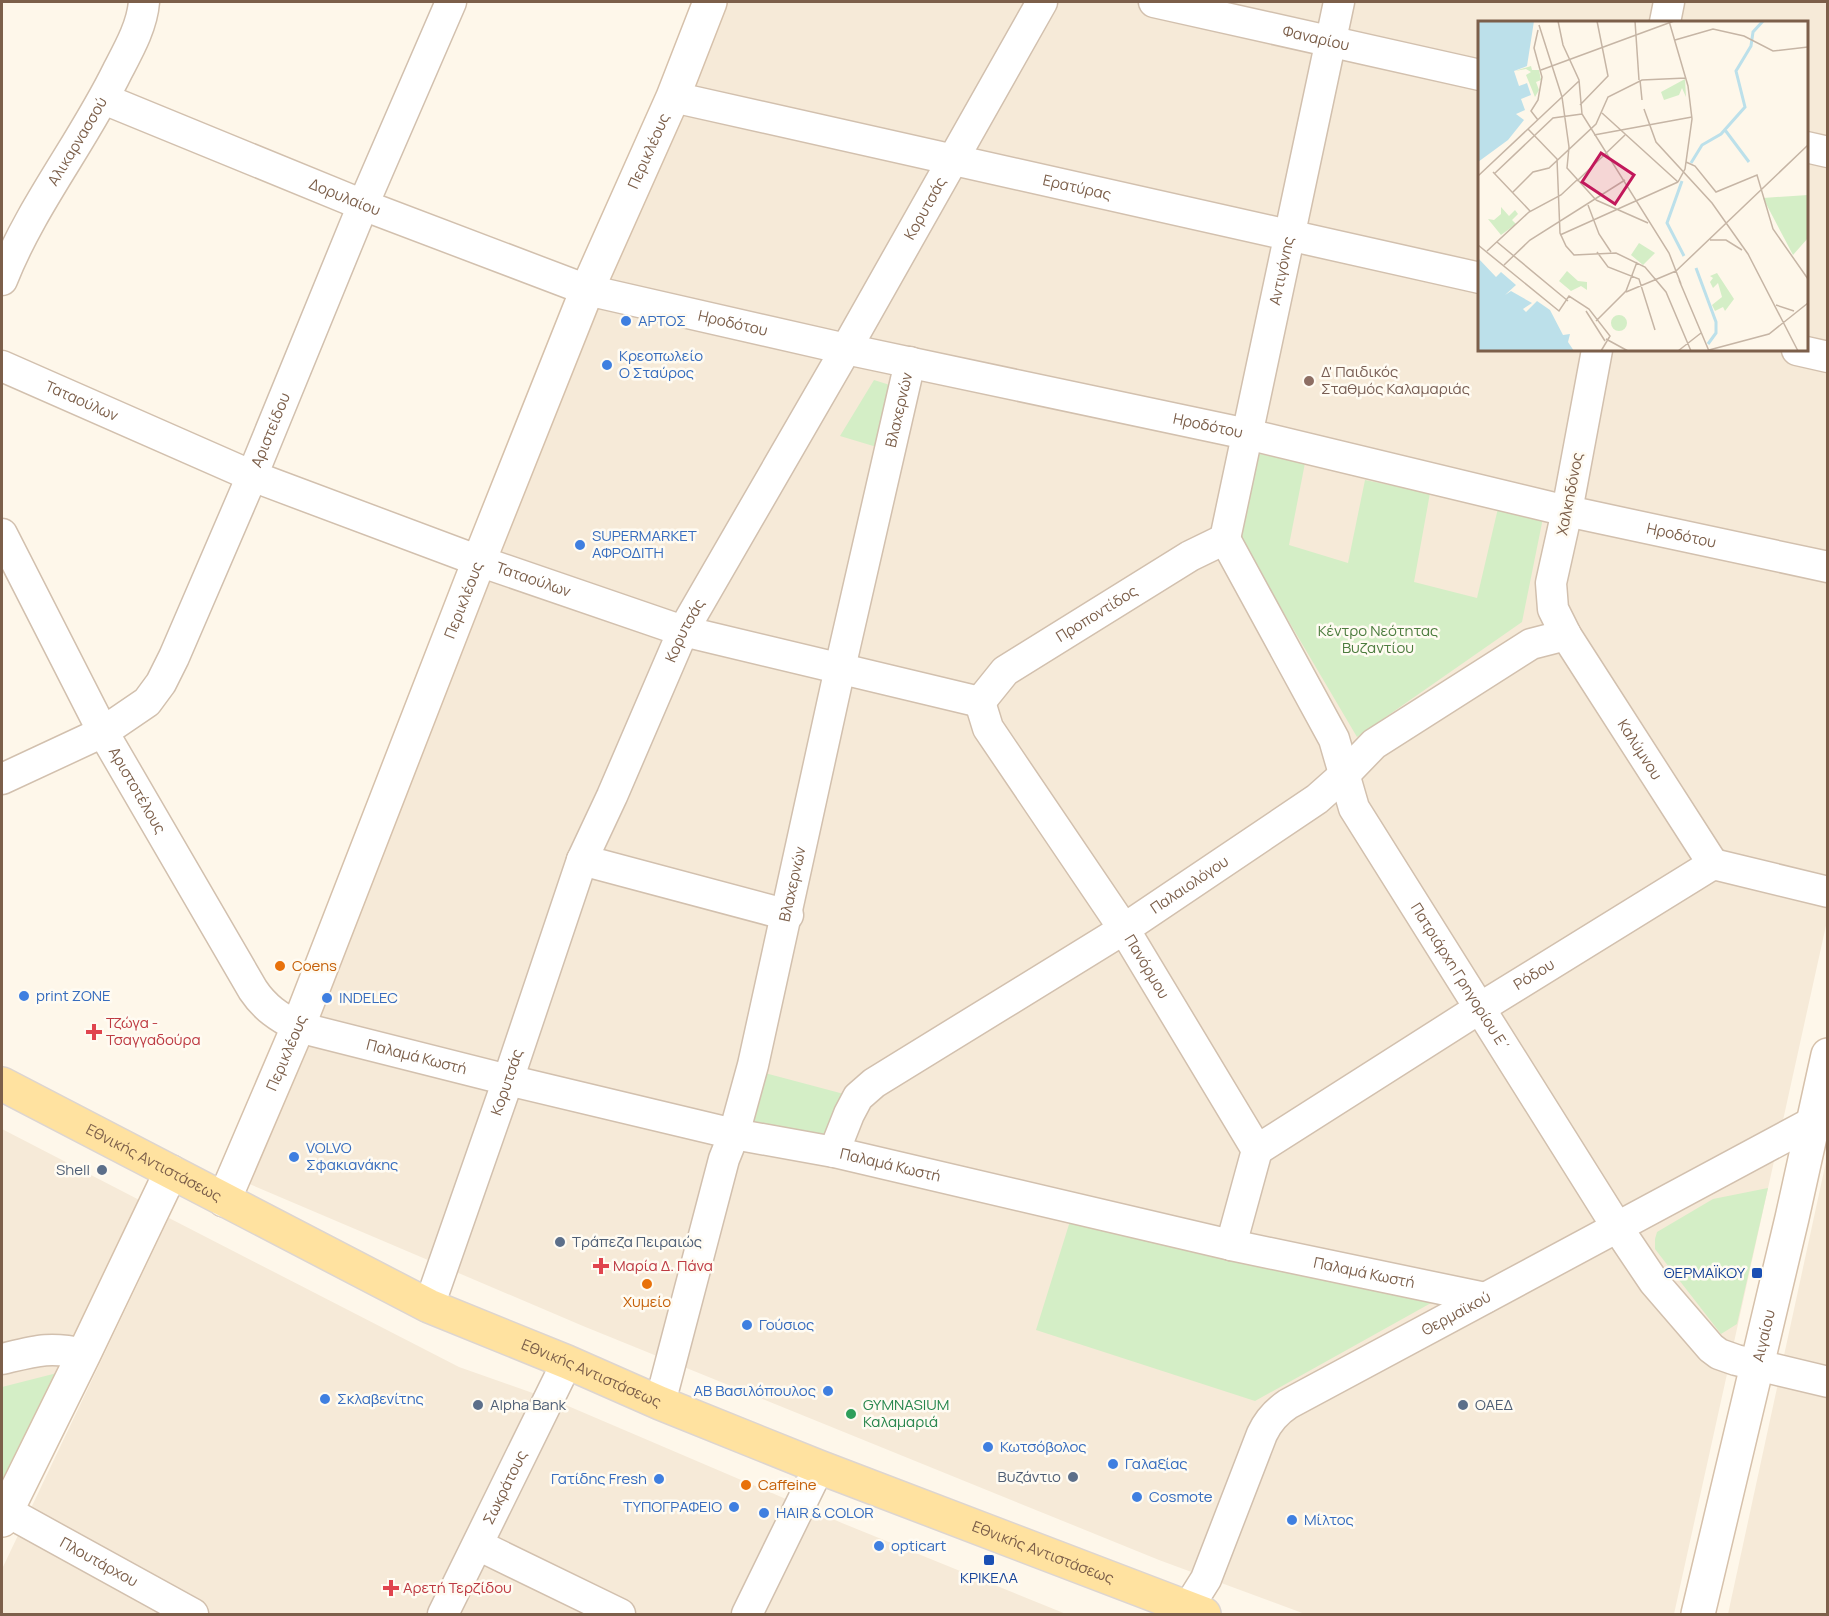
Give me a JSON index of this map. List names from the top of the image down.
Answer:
{
  "streets": {
    "main road": ["Περικλέους", "Εθνικής Αντιστάσεως", "Αιγαίου"],
    "street": [
      "Φαναρίου",
      "Αλικαρνασσού",
      "Ερατύρας",
      "Δορυλαίου",
      "Κορυτσάς",
      "Αντιγόνης",
      "Ηροδότου",
      "Ταταούλων",
      "Βλαχερνών",
      "Αριστείδου",
      "Χαλκηδόνος",
      "Προποντίδος",
      "Καλύμνου",
      "Αριστοτέλους",
      "Παλαιολόγου",
      "Πανόρμου",
      "Ρόδου",
      "Πατριάρχη Γρηγορίου Ε΄",
      "Παλαμά Κωστή",
      "Θερμαϊκού",
      "Σωκράτους",
      "Πλουτάρχου"
    ]
  },
  "crossings": [
    ["Φαναρίου", "Αντιγόνης"],
    ["Αλικαρνασσού", "Δορυλαίου"],
    ["Περικλέους", "Ερατύρας"],
    ["Περικλέους", "Δορυλαίου"],
    ["Περικλέους", "Ηροδότου"],
    ["Περικλέους", "Ταταούλων"],
    ["Περικλέους", "Αριστοτέλους"],
    ["Περικλέους", "Παλαμά Κωστή"],
    ["Περικλέους", "Εθνικής Αντιστάσεως"],
    ["Ερατύρας", "Κορυτσάς"],
    ["Ερατύρας", "Αντιγόνης"],
    ["Δορυλαίου", "Ηροδότου"],
    ["Δορυλαίου", "Αριστείδου"],
    ["Κορυτσάς", "Ηροδότου"],
    ["Κορυτσάς", "Ταταούλων"],
    ["Κορυτσάς", "Παλαμά Κωστή"],
    ["Κορυτσάς", "Εθνικής Αντιστάσεως"],
    ["Αντιγόνης", "Ηροδότου"],
    ["Αντιγόνης", "Προποντίδος"],
    ["Αντιγόνης", "Πατριάρχη Γρηγορίου Ε΄"],
    ["Ηροδότου", "Βλαχερνών"],
    ["Ηροδότου", "Χαλκηδόνος"],
    ["Ταταούλων", "Βλαχερνών"],
    ["Ταταούλων", "Αριστείδου"],
    ["Ταταούλων", "Προποντίδος"],
    ["Ταταούλων", "Πανόρμου"],
    ["Βλαχερνών", "Παλαμά Κωστή"],
    ["Βλαχερνών", "Εθνικής Αντιστάσεως"],
    ["Αριστείδου", "Αριστοτέλους"],
    ["Χαλκηδόνος", "Καλύμνου"],
    ["Χαλκηδόνος", "Παλαιολόγου"],
    ["Προποντίδος", "Πανόρμου"],
    ["Προποντίδος", "Πατριάρχη Γρηγορίου Ε΄"],
    ["Καλύμνου", "Παλαιολόγου"],
    ["Καλύμνου", "Ρόδου"],
    ["Αριστοτέλους", "Παλαμά Κωστή"],
    ["Παλαιολόγου", "Πανόρμου"],
    ["Παλαιολόγου", "Πατριάρχη Γρηγορίου Ε΄"],
    ["Παλαιολόγου", "Παλαμά Κωστή"],
    ["Πανόρμου", "Ρόδου"],
    ["Ρόδου", "Πατριάρχη Γρηγορίου Ε΄"],
    ["Πατριάρχη Γρηγορίου Ε΄", "Θερμαϊκού"],
    ["Πατριάρχη Γρηγορίου Ε΄", "Αιγαίου"],
    ["Παλαμά Κωστή", "Θερμαϊκού"],
    ["Εθνικής Αντιστάσεως", "Θερμαϊκού"],
    ["Εθνικής Αντιστάσεως", "Σωκράτους"],
    ["Θερμαϊκού", "Αιγαίου"]
  ],
  "parks": ["Κέντρο Νεότητας Βυζαντίου"],
  "places": {
    "other": [
      "ΑΡΤΟΣ",
      "Κρεοπωλείο Ο Σταύρος",
      "Δ' Παιδικός Σταθμός Καλαμαριάς",
      "SUPERMARKET ΑΦΡΟΔΙΤΗ",
      "Coens",
      "print ZONE",
      "INDELEC",
      "VOLVO Σφακιανάκης",
      "Shell",
      "Τράπεζα Πειραιώς",
      "Χυμείο",
      "Γούσιος",
      "ΑΒ Βασιλόπουλος",
      "Σκλαβενίτης",
      "Alpha Bank",
      "ΟΑΕΔ",
      "GYMNASIUM Καλαμαριά",
      "Κωτσόβολος",
      "Γαλαξίας",
      "Βυζάντιο",
      "Γατίδης Fresh",
      "Caffeine",
      "Cosmote",
      "ΤΥΠΟΓΡΑΦΕΙΟ",
      "HAIR & COLOR",
      "Μίλτος",
      "opticart"
    ],
    "health": ["Τζώγα - Τσαγγαδούρα", "Μαρία Δ. Πάνα", "Αρετή Τερζίδου"],
    "transit": ["ΘΕΡΜΑΪΚΟΥ", "ΚΡΙΚΕΛΑ"]
  }
}
